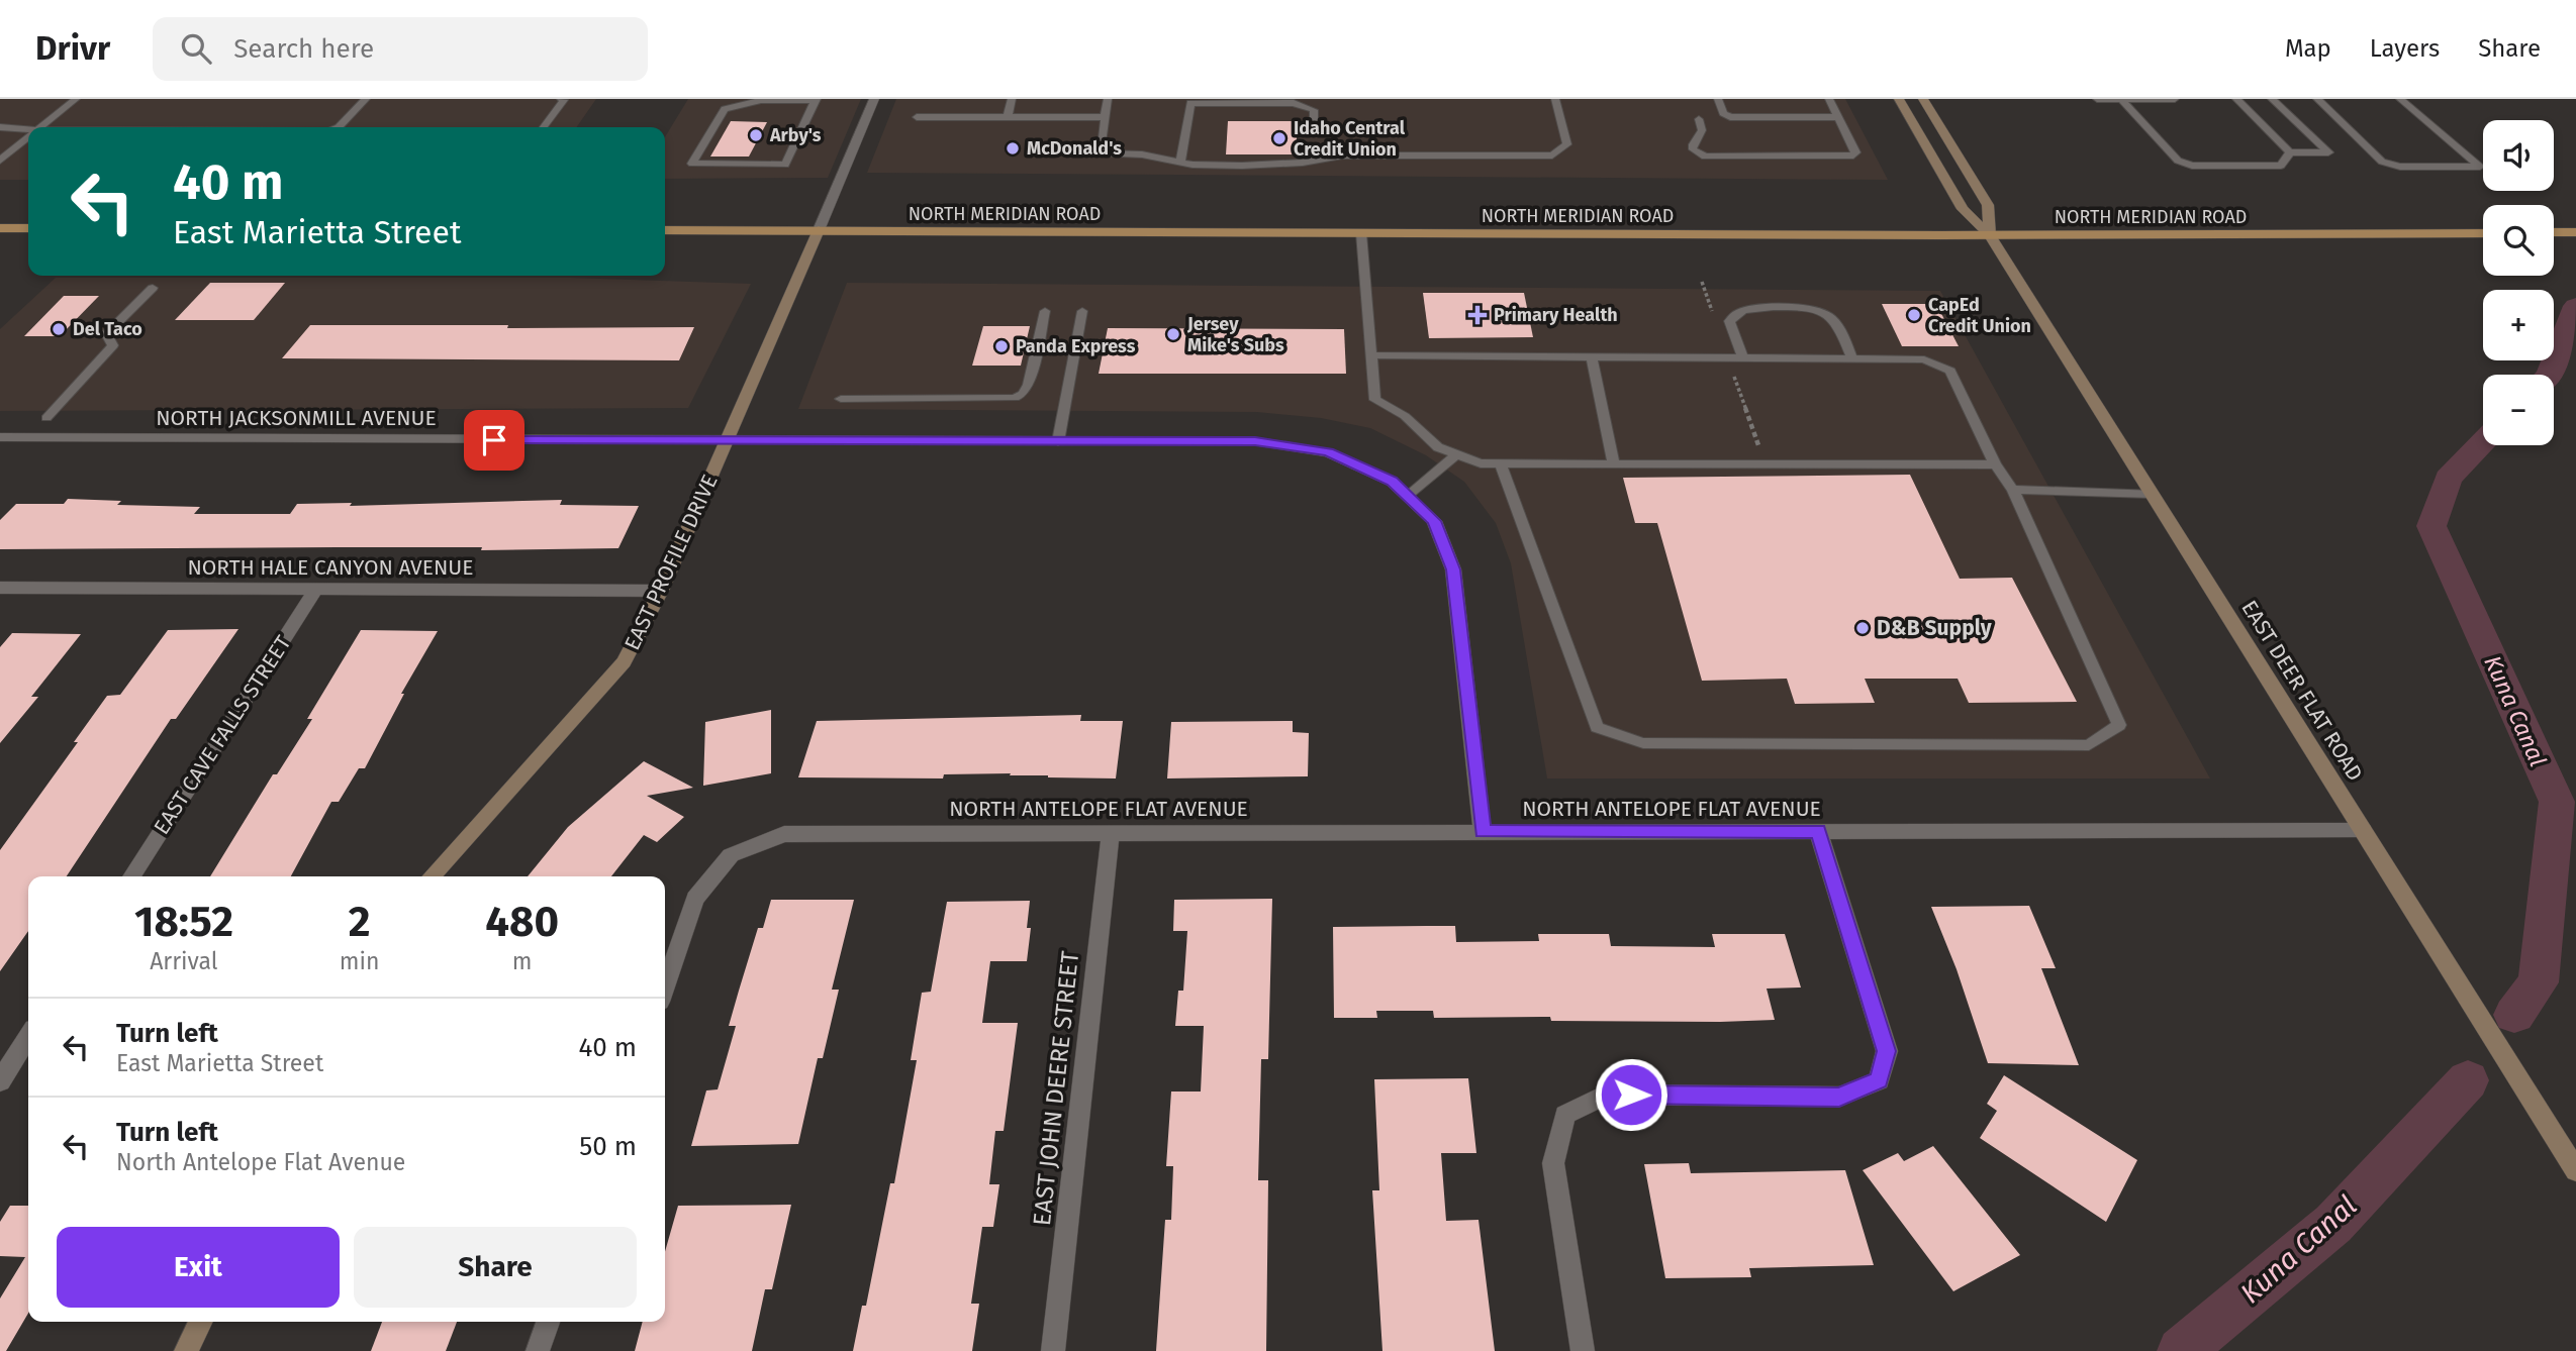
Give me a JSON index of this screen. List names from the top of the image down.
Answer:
{
  "streets": {
    "main road": ["NORTH MERIDIAN ROAD"],
    "street": [
      "NORTH JACKSONMILL AVENUE",
      "EAST PROFILE DRIVE",
      "NORTH HALE CANYON AVENUE",
      "EAST DEER FLAT ROAD",
      "EAST CAVE FALLS STREET",
      "NORTH ANTELOPE FLAT AVENUE",
      "EAST JOHN DEERE STREET"
    ]
  },
  "crossings": [
    ["NORTH MERIDIAN ROAD", "EAST PROFILE DRIVE"],
    ["NORTH MERIDIAN ROAD", "EAST DEER FLAT ROAD"],
    ["NORTH JACKSONMILL AVENUE", "EAST PROFILE DRIVE"],
    ["NORTH JACKSONMILL AVENUE", "NORTH ANTELOPE FLAT AVENUE"],
    ["EAST PROFILE DRIVE", "NORTH HALE CANYON AVENUE"],
    ["NORTH HALE CANYON AVENUE", "EAST CAVE FALLS STREET"],
    ["EAST DEER FLAT ROAD", "NORTH ANTELOPE FLAT AVENUE"],
    ["NORTH ANTELOPE FLAT AVENUE", "EAST JOHN DEERE STREET"]
  ],
  "water": ["Kuna Canal"],
  "places": {
    "other": [
      "Arby's",
      "Idaho Central Credit Union",
      "McDonald's",
      "CapEd Credit Union",
      "Del Taco",
      "Jersey Mike's Subs",
      "Panda Express",
      "D&B Supply"
    ],
    "health": ["Primary Health"]
  },
  "page": {
    "header": "Drivr",
    "search": "Search here",
    "nav": ["Map", "Layers", "Share"],
    "map_buttons": ["+", "−"],
    "turn": ["40 m", "East Marietta Street"],
    "eta": [
      "18:52",
      "Arrival",
      "2",
      "min",
      "480",
      "m"
    ],
    "list": [
      {
        "name": "Turn left",
        "note": "East Marietta Street",
        "value": "40 m"
      },
      {
        "name": "Turn left",
        "note": "North Antelope Flat Avenue",
        "value": "50 m"
      }
    ],
    "buttons": ["Exit", "Share"]
  }
}
